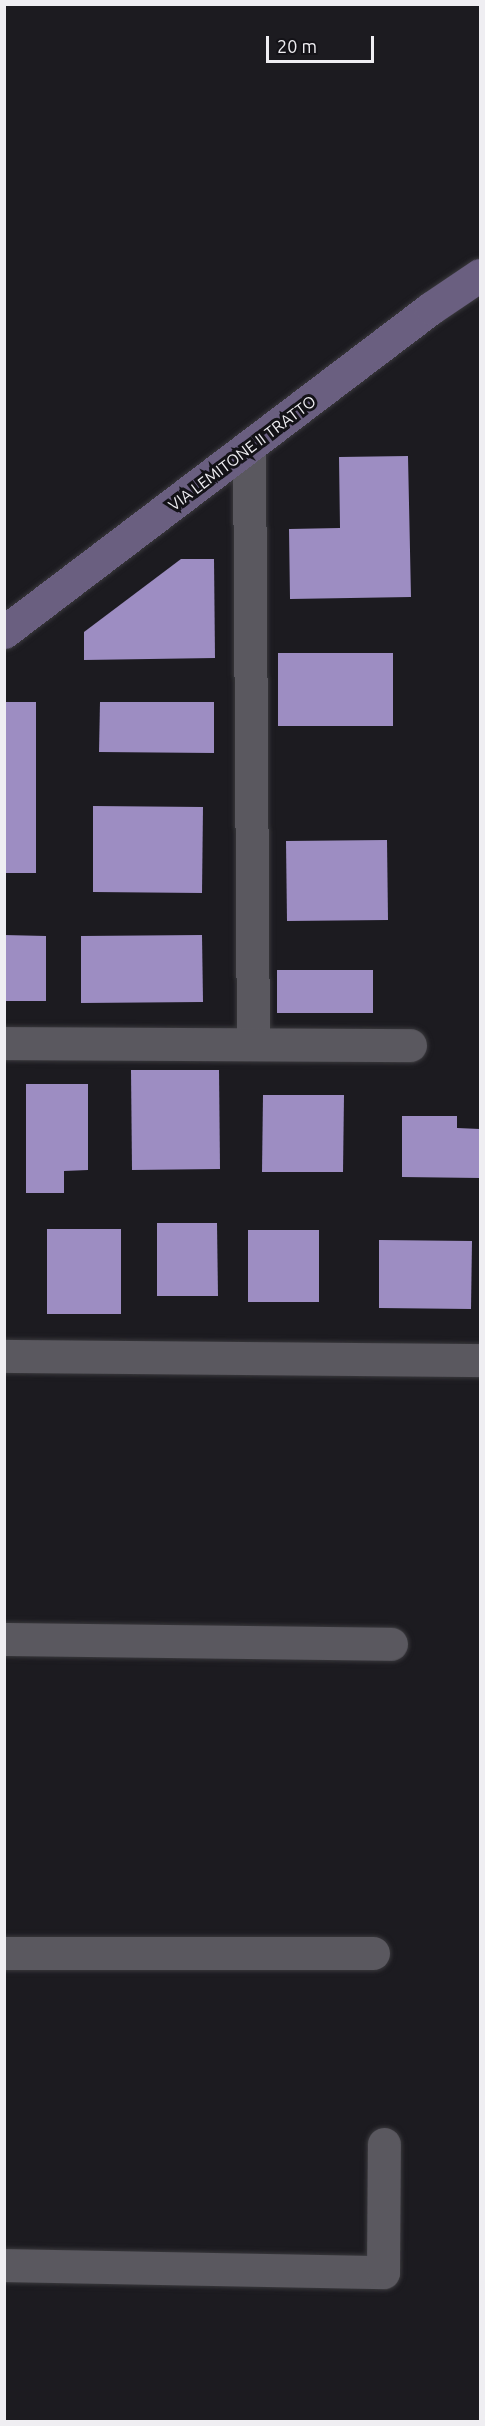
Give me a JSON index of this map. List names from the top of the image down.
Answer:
{
  "streets": {
    "street": ["VIA LEMITONE II TRATTO"]
  },
  "scale_bar": "20 m"
}
